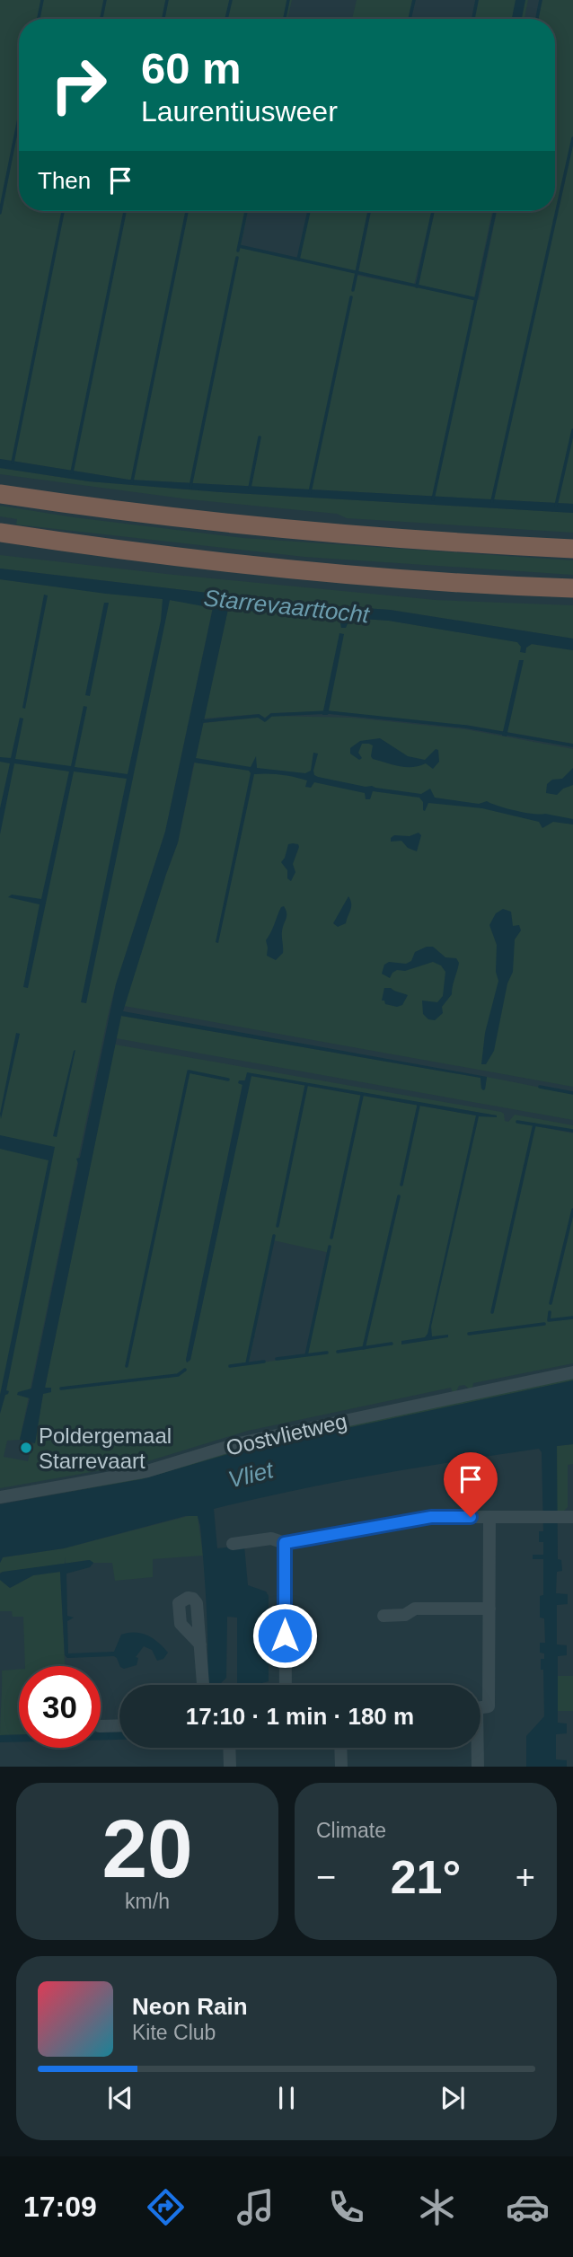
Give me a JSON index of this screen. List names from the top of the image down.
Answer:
{
  "streets": {
    "street": ["Oostvlietweg"]
  },
  "water": ["Starrevaarttocht", "Vliet"],
  "places": ["Poldergemaal Starrevaart"],
  "page": {
    "turn": ["60 m", "Laurentiusweer"],
    "then": "Then",
    "limit": "30",
    "trip": "17:10 · 1 min · 180 m",
    "tile": [
      ["20", "km/h"],
      "Climate"
    ],
    "heat": ["−", "21°", "+"],
    "song": ["Neon Rain", "Kite Club"],
    "tabs": "17:09"
  }
}
